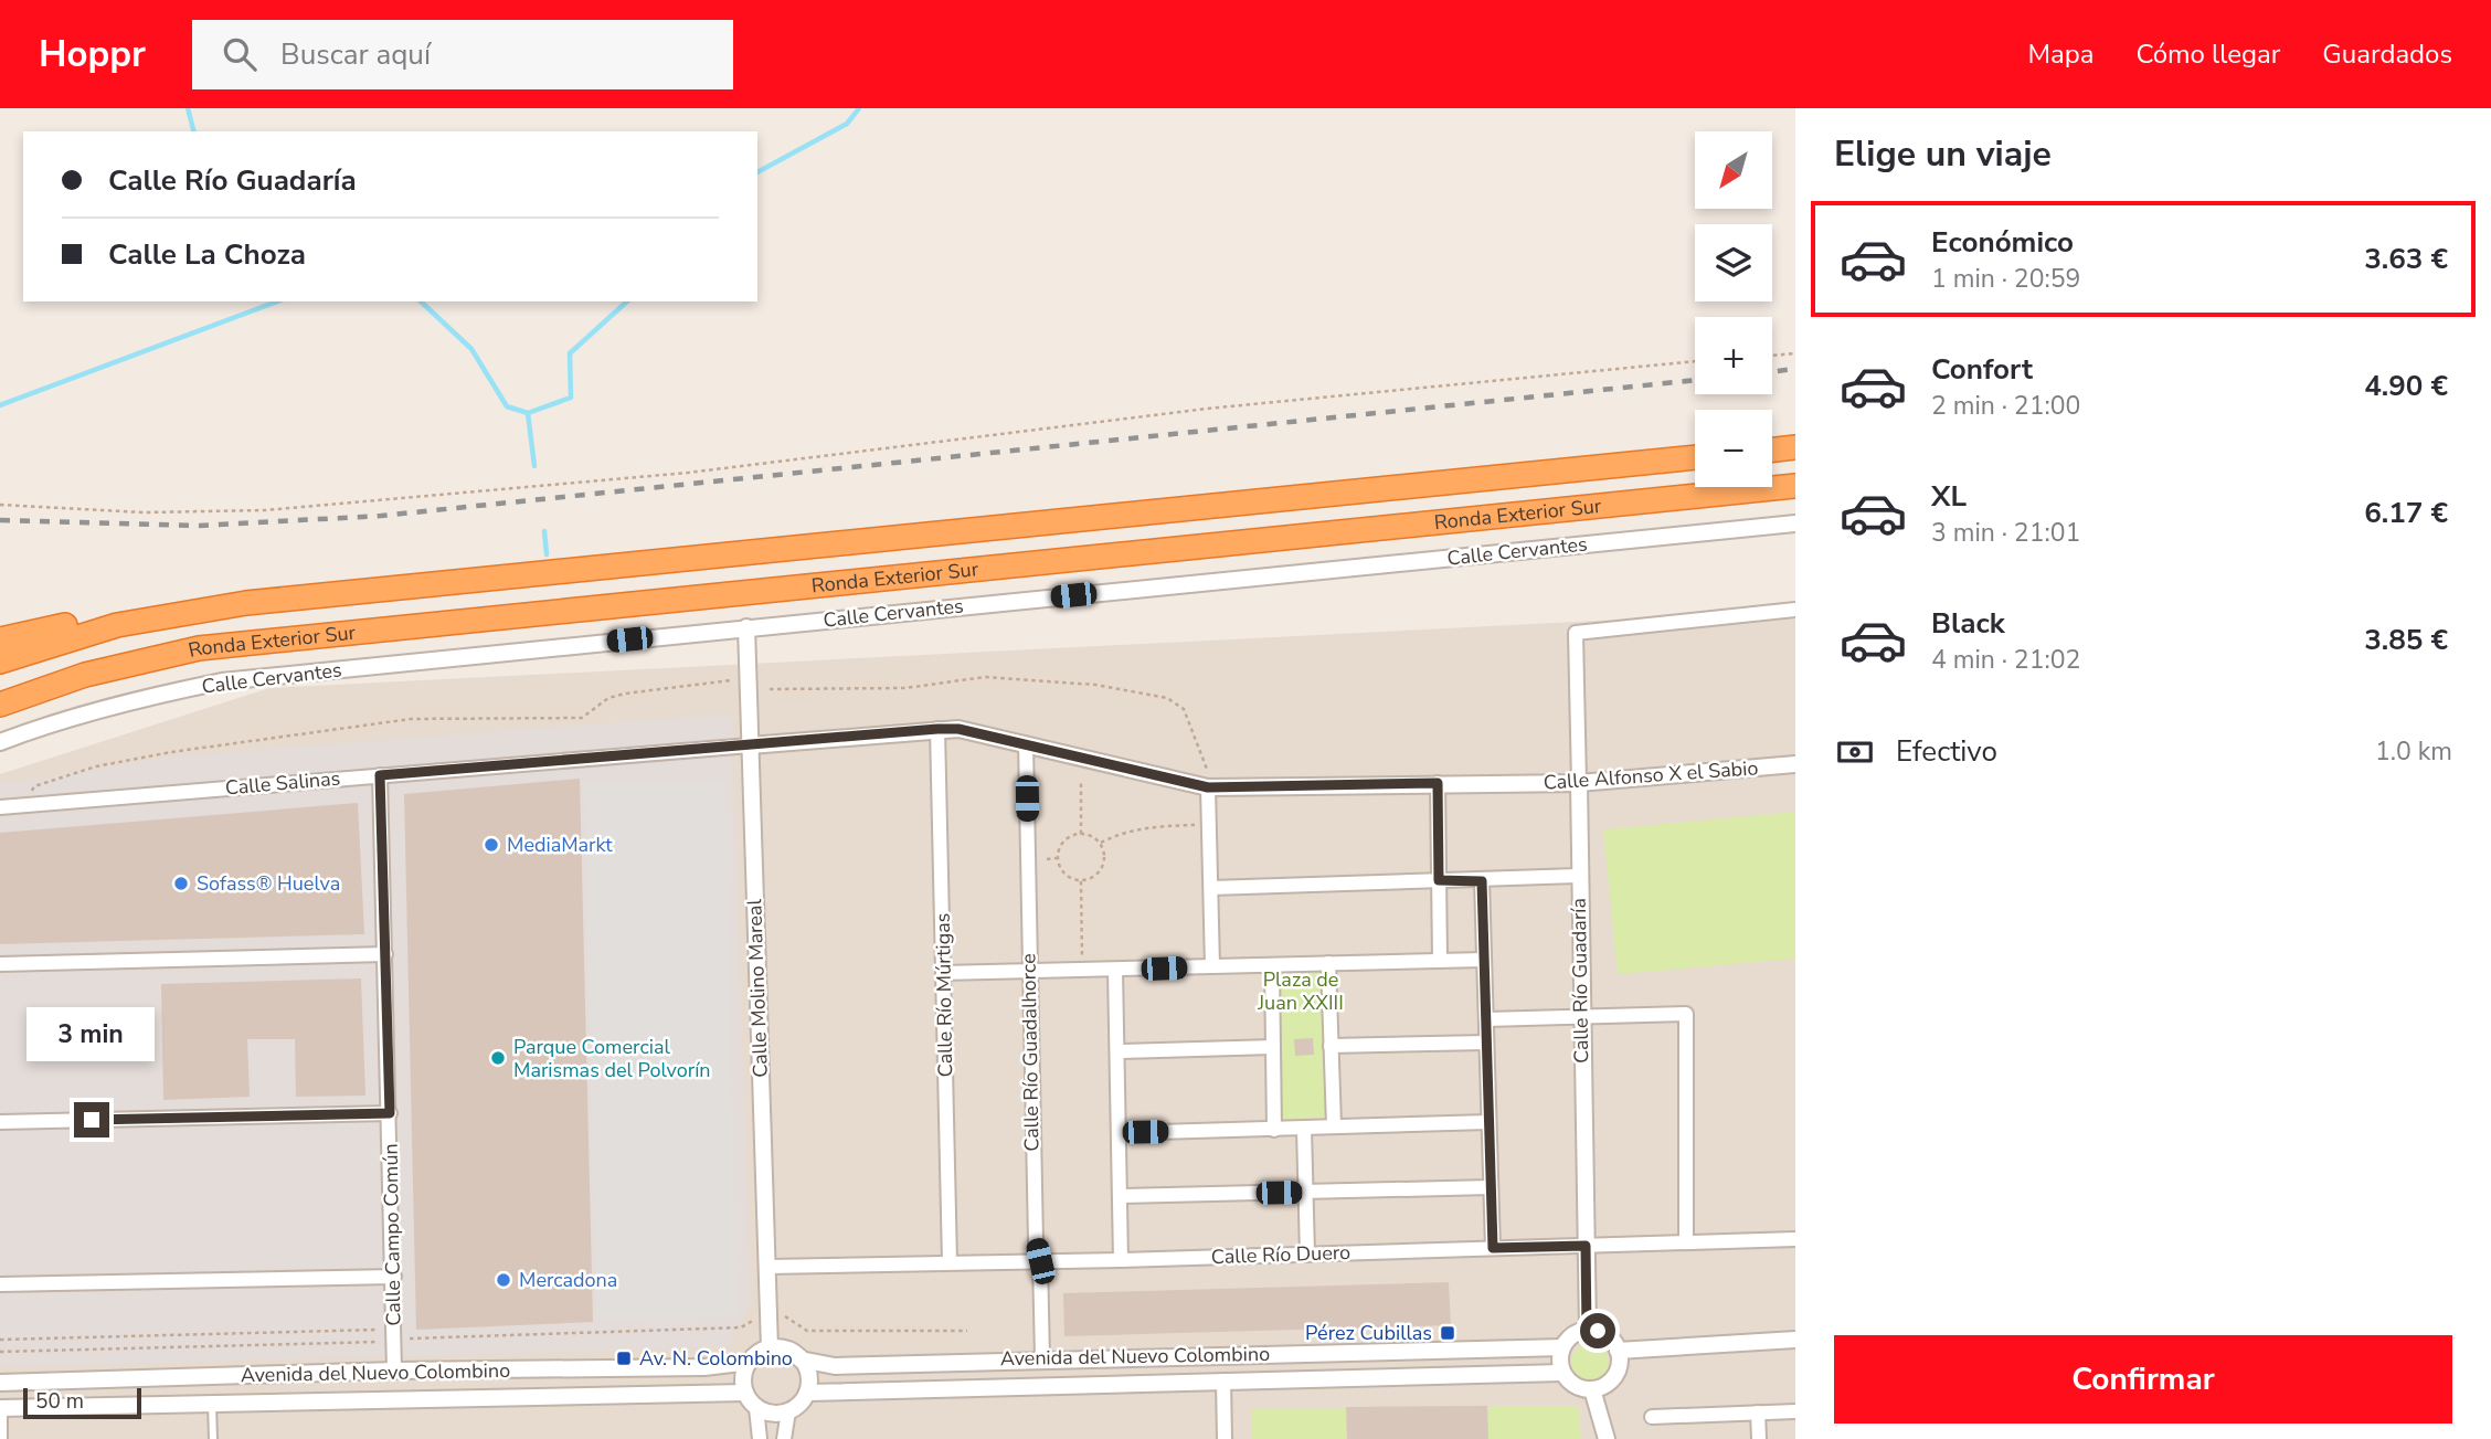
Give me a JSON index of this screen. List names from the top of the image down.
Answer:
{
  "streets": {
    "highway": ["Ronda Exterior Sur"],
    "street": [
      "Calle Cervantes",
      "Calle Alfonso X el Sabio",
      "Calle Salinas",
      "Calle Río Guadaría",
      "Calle Molino Mareal",
      "Calle Río Múrtigas",
      "Calle Río Guadalhorce",
      "Calle Campo Común",
      "Calle Río Duero",
      "Avenida del Nuevo Colombino"
    ]
  },
  "crossings": [
    ["Calle Cervantes", "Calle Molino Mareal"],
    ["Calle Alfonso X el Sabio", "Calle Salinas"],
    ["Calle Alfonso X el Sabio", "Calle Río Guadaría"],
    ["Calle Alfonso X el Sabio", "Calle Molino Mareal"],
    ["Calle Alfonso X el Sabio", "Calle Río Múrtigas"],
    ["Calle Alfonso X el Sabio", "Calle Río Guadalhorce"],
    ["Calle Salinas", "Calle Molino Mareal"],
    ["Calle Salinas", "Calle Campo Común"],
    ["Calle Río Guadaría", "Calle Río Duero"],
    ["Calle Río Guadaría", "Avenida del Nuevo Colombino"],
    ["Calle Molino Mareal", "Calle Río Duero"],
    ["Calle Molino Mareal", "Avenida del Nuevo Colombino"],
    ["Calle Río Múrtigas", "Calle Río Duero"],
    ["Calle Río Guadalhorce", "Calle Río Duero"],
    ["Calle Río Guadalhorce", "Avenida del Nuevo Colombino"],
    ["Calle Campo Común", "Avenida del Nuevo Colombino"]
  ],
  "parks": ["Plaza de Juan XXIII"],
  "places": {
    "other": [
      "MediaMarkt",
      "Sofass® Huelva",
      "Parque Comercial Marismas del Polvorín",
      "Mercadona"
    ],
    "transit": ["Pérez Cubillas", "Av. N. Colombino"]
  },
  "scale_bar": "50 m",
  "north": "bottom left",
  "page": {
    "header": "Hoppr",
    "search": "Buscar aquí",
    "nav": ["Mapa", "Cómo llegar", "Guardados"],
    "heading": "Elige un viaje",
    "map_buttons": ["+", "−"],
    "banner": ["Calle Río Guadaría", "Calle La Choza"],
    "list": [
      {
        "name": "Económico",
        "note": "1 min · 20:59",
        "value": "3.63 €"
      },
      {
        "name": "Confort",
        "note": "2 min · 21:00",
        "value": "4.90 €"
      },
      {
        "name": "XL",
        "note": "3 min · 21:01",
        "value": "6.17 €"
      },
      {
        "name": "Black",
        "note": "4 min · 21:02",
        "value": "3.85 €"
      }
    ],
    "pay": ["Efectivo", "1.0 km"],
    "bubble": "3 min",
    "buttons": "Confirmar",
    "scale": "50 m"
  }
}
